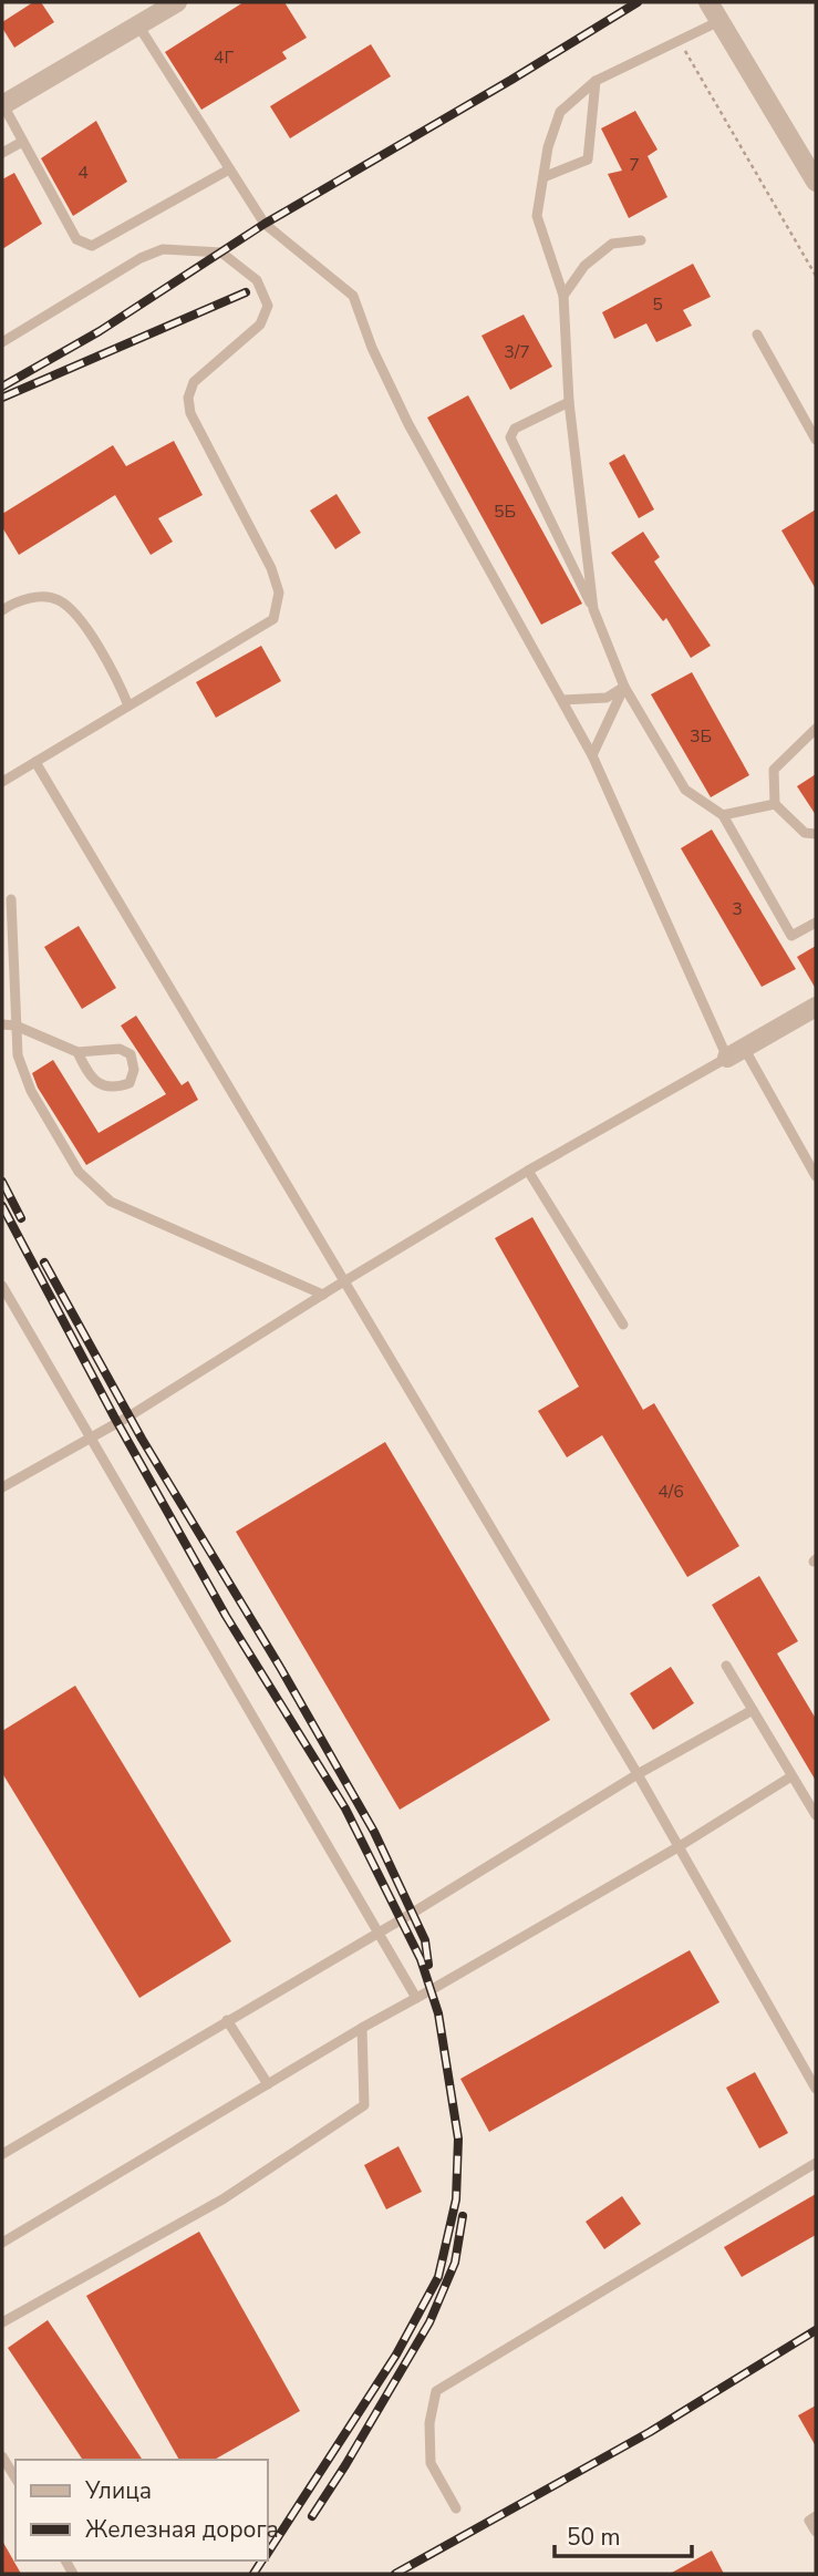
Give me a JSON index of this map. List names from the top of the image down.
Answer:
{
  "house_numbers": [
    "4Г",
    "7",
    "4",
    "5",
    "3/7",
    "5Б",
    "3Б",
    "3",
    "4/6"
  ],
  "legend": ["Улица", "Железная дорога"],
  "scale_bar": "50 m"
}
